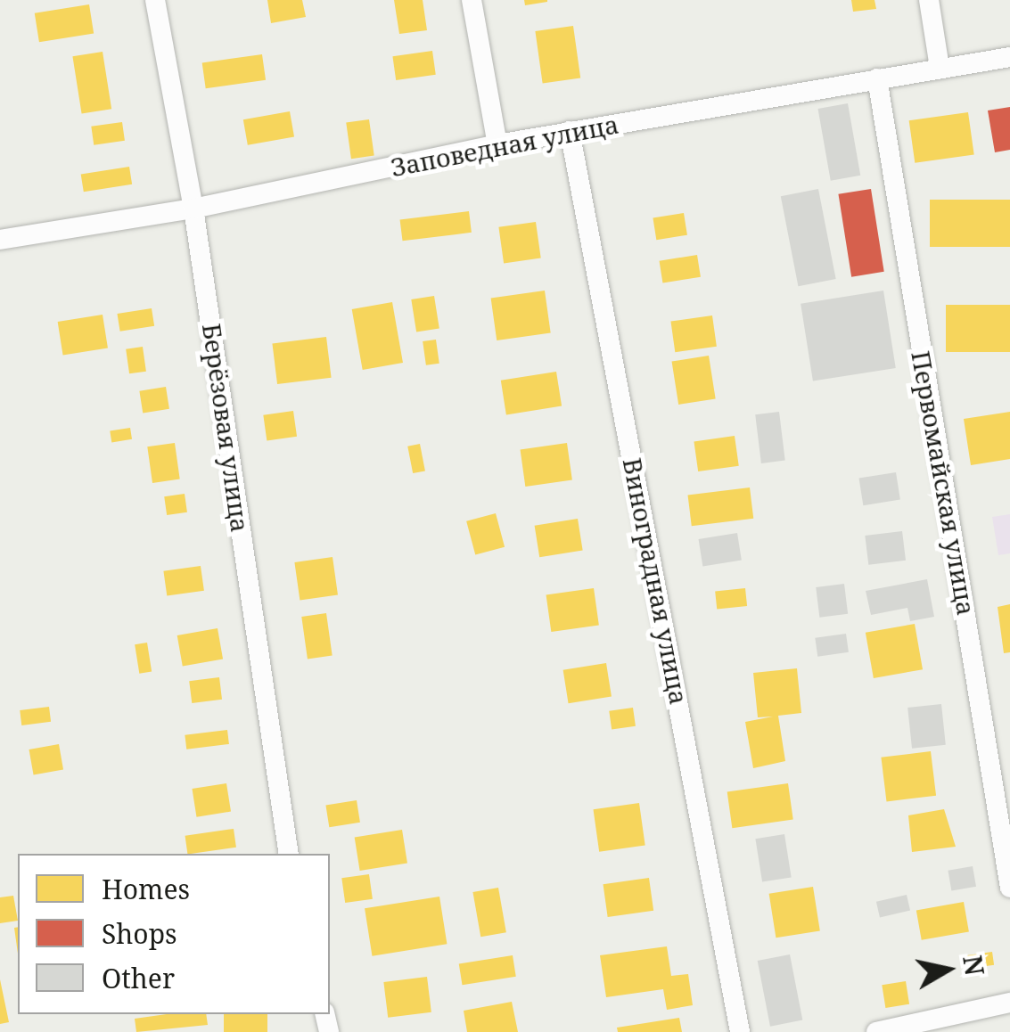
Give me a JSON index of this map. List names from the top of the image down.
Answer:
{
  "streets": {
    "street": [
      "Заповедная улица",
      "Берёзовая улица",
      "Первомайская улица",
      "Виноградная улица"
    ]
  },
  "crossings": [
    ["Заповедная улица", "Берёзовая улица"],
    ["Заповедная улица", "Первомайская улица"],
    ["Заповедная улица", "Виноградная улица"]
  ],
  "legend": ["Homes", "Shops", "Other"],
  "north": "right"
}
